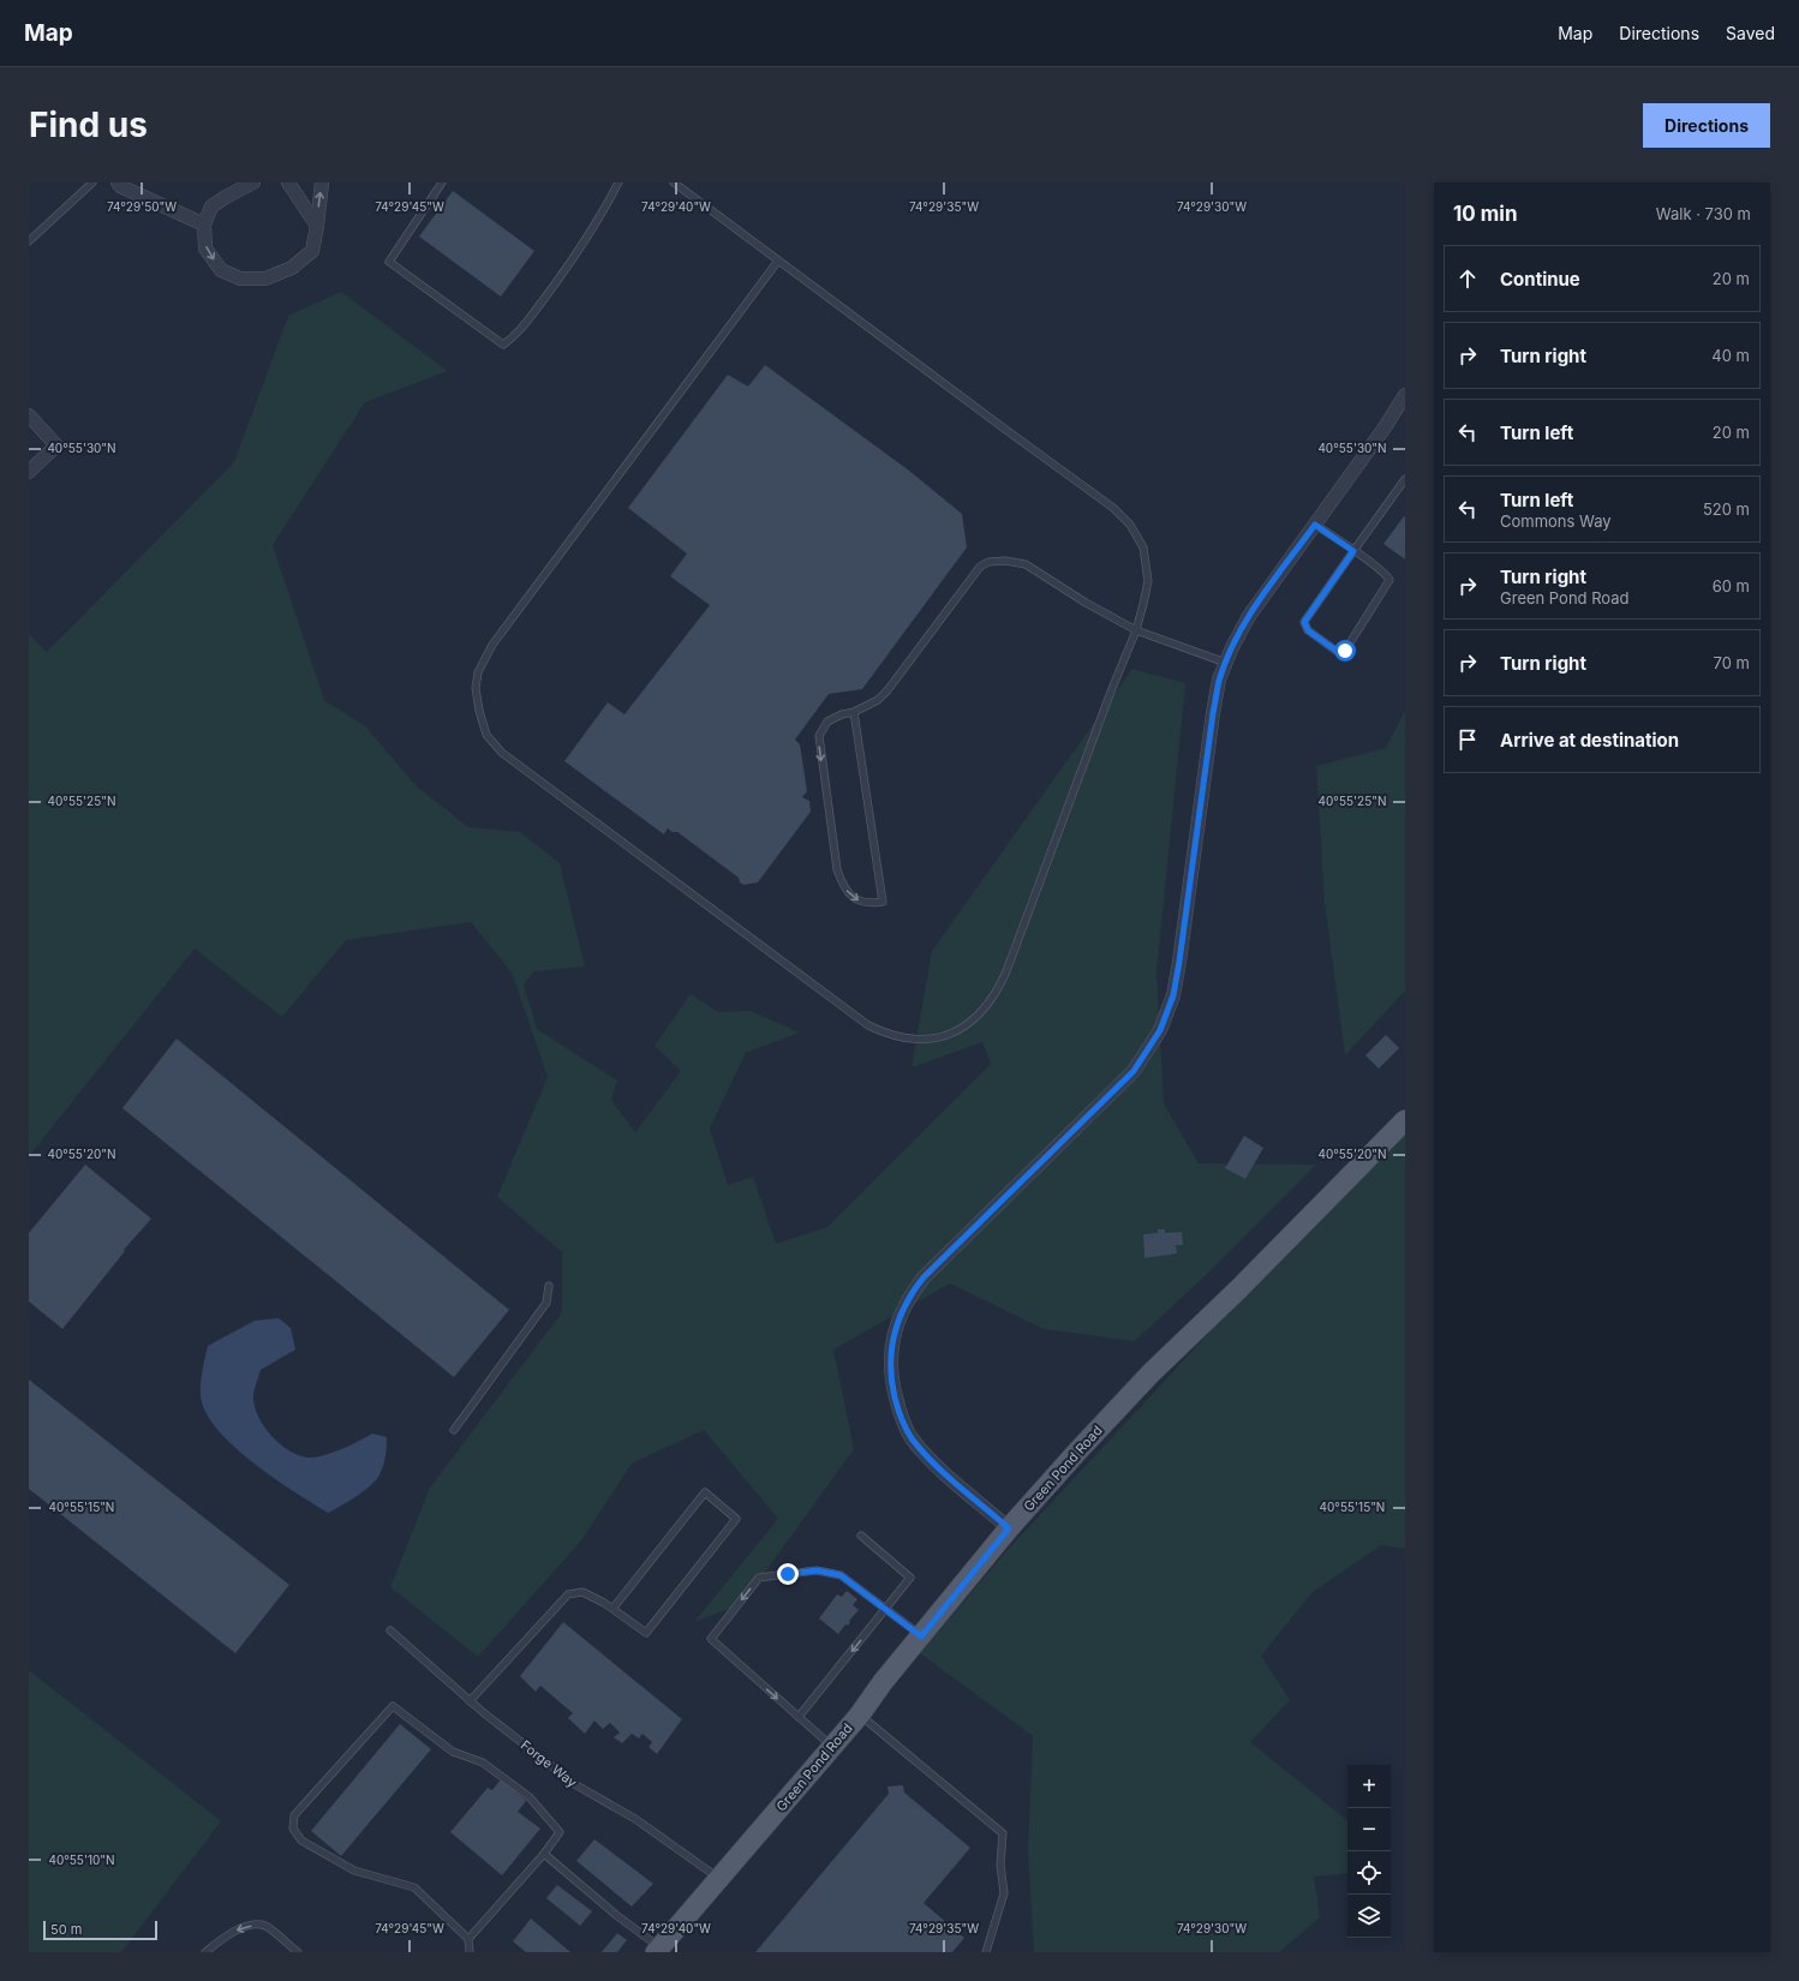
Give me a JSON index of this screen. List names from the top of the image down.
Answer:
{
  "streets": {
    "main road": ["Green Pond Road"],
    "lane": ["Forge Way"]
  },
  "crossings": [
    ["Green Pond Road", "Forge Way"]
  ],
  "scale_bar": "50 m",
  "page": {
    "header": "Map",
    "nav": ["Map", "Directions", "Saved"],
    "buttons": "Directions",
    "title": "Find us",
    "heading": ["10 min", "Walk · 730 m"],
    "list": [
      ["Continue", "20 m"],
      ["Turn right", "40 m"],
      ["Turn left", "20 m"],
      ["Turn left", "Commons Way", "520 m"],
      ["Turn right", "Green Pond Road", "60 m"],
      ["Turn right", "70 m"],
      "Arrive at destination"
    ],
    "map_buttons": ["+", "−"],
    "scale": "50 m"
  },
  "coordinates": [
    "74°29'50\"W",
    "74°29'45\"W",
    "74°29'40\"W",
    "74°29'35\"W",
    "74°29'30\"W",
    "40°55'30\"N",
    "40°55'25\"N",
    "40°55'20\"N",
    "40°55'15\"N",
    "40°55'10\"N"
  ]
}
